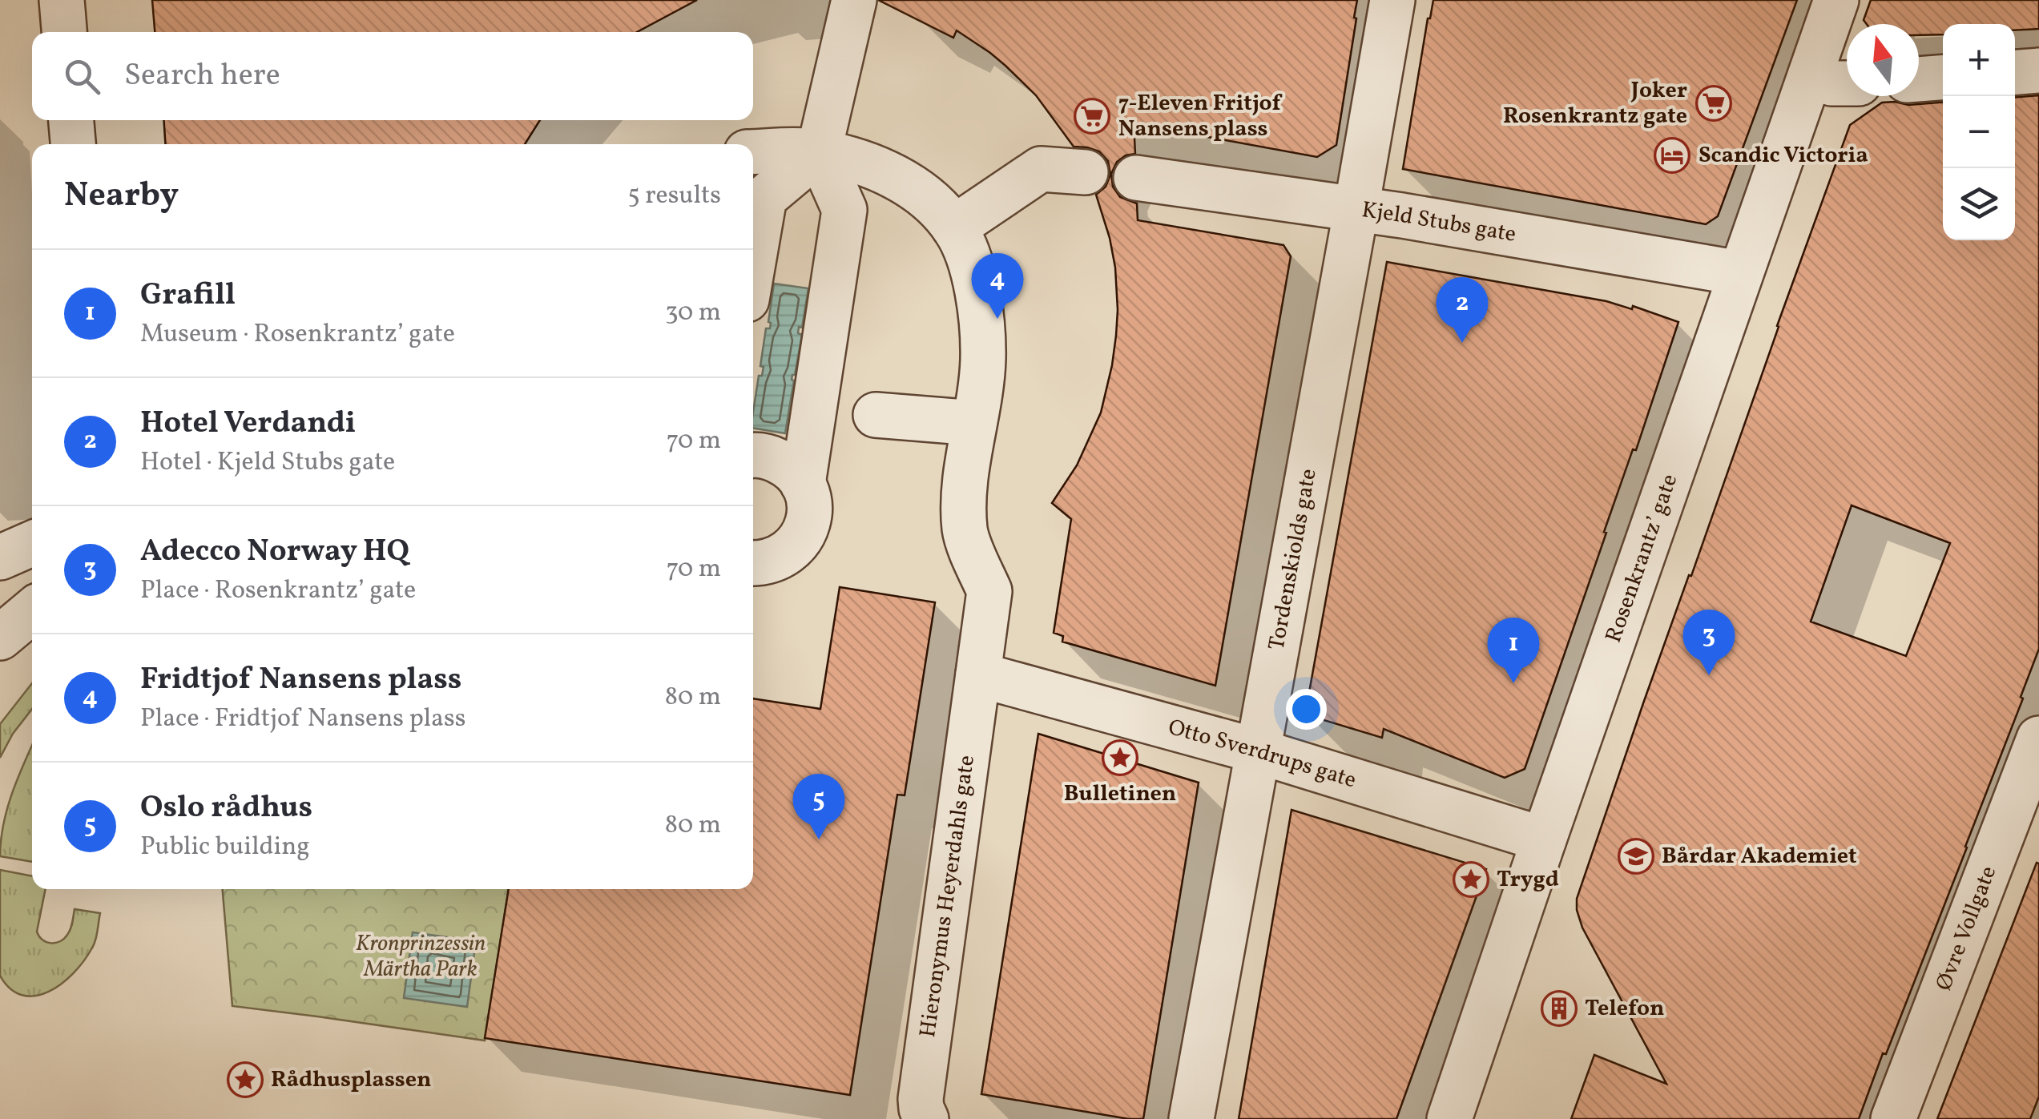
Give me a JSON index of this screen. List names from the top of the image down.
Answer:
{
  "streets": {
    "street": [
      "Kjeld Stubs gate",
      "Rosenkrantz’ gate",
      "Tordenskiolds gate",
      "Otto Sverdrups gate",
      "Hieronymus Heyerdahls gate",
      "Øvre Vollgate"
    ]
  },
  "crossings": [
    ["Kjeld Stubs gate", "Rosenkrantz’ gate"],
    ["Kjeld Stubs gate", "Tordenskiolds gate"],
    ["Rosenkrantz’ gate", "Otto Sverdrups gate"],
    ["Tordenskiolds gate", "Otto Sverdrups gate"],
    ["Otto Sverdrups gate", "Hieronymus Heyerdahls gate"]
  ],
  "parks": ["Kronprinzessin Märtha Park"],
  "places": {
    "supermarket": ["Joker Rosenkrantz gate", "7-Eleven Fritjof Nansens plass"],
    "hotel": ["Scandic Victoria"],
    "place": ["Bulletinen", "Trygd", "Rådhusplassen"],
    "school or university": ["Bårdar Akademiet"],
    "building": ["Telefon"]
  },
  "north": "top",
  "page": {
    "map_buttons": ["+", "−"],
    "search": "Search here",
    "heading": ["Nearby", "5 results"],
    "list": [
      {
        "mark": "1",
        "name": "Grafill",
        "note": "Museum · Rosenkrantz’ gate",
        "value": "30 m"
      },
      {
        "mark": "2",
        "name": "Hotel Verdandi",
        "note": "Hotel · Kjeld Stubs gate",
        "value": "70 m"
      },
      {
        "mark": "3",
        "name": "Adecco Norway HQ",
        "note": "Place · Rosenkrantz’ gate",
        "value": "70 m"
      },
      {
        "mark": "4",
        "name": "Fridtjof Nansens plass",
        "note": "Place · Fridtjof Nansens plass",
        "value": "80 m"
      },
      {
        "mark": "5",
        "name": "Oslo rådhus",
        "note": "Public building",
        "value": "80 m"
      }
    ],
    "pins": [
      "4",
      "2",
      "3",
      "1",
      "5"
    ]
  }
}
